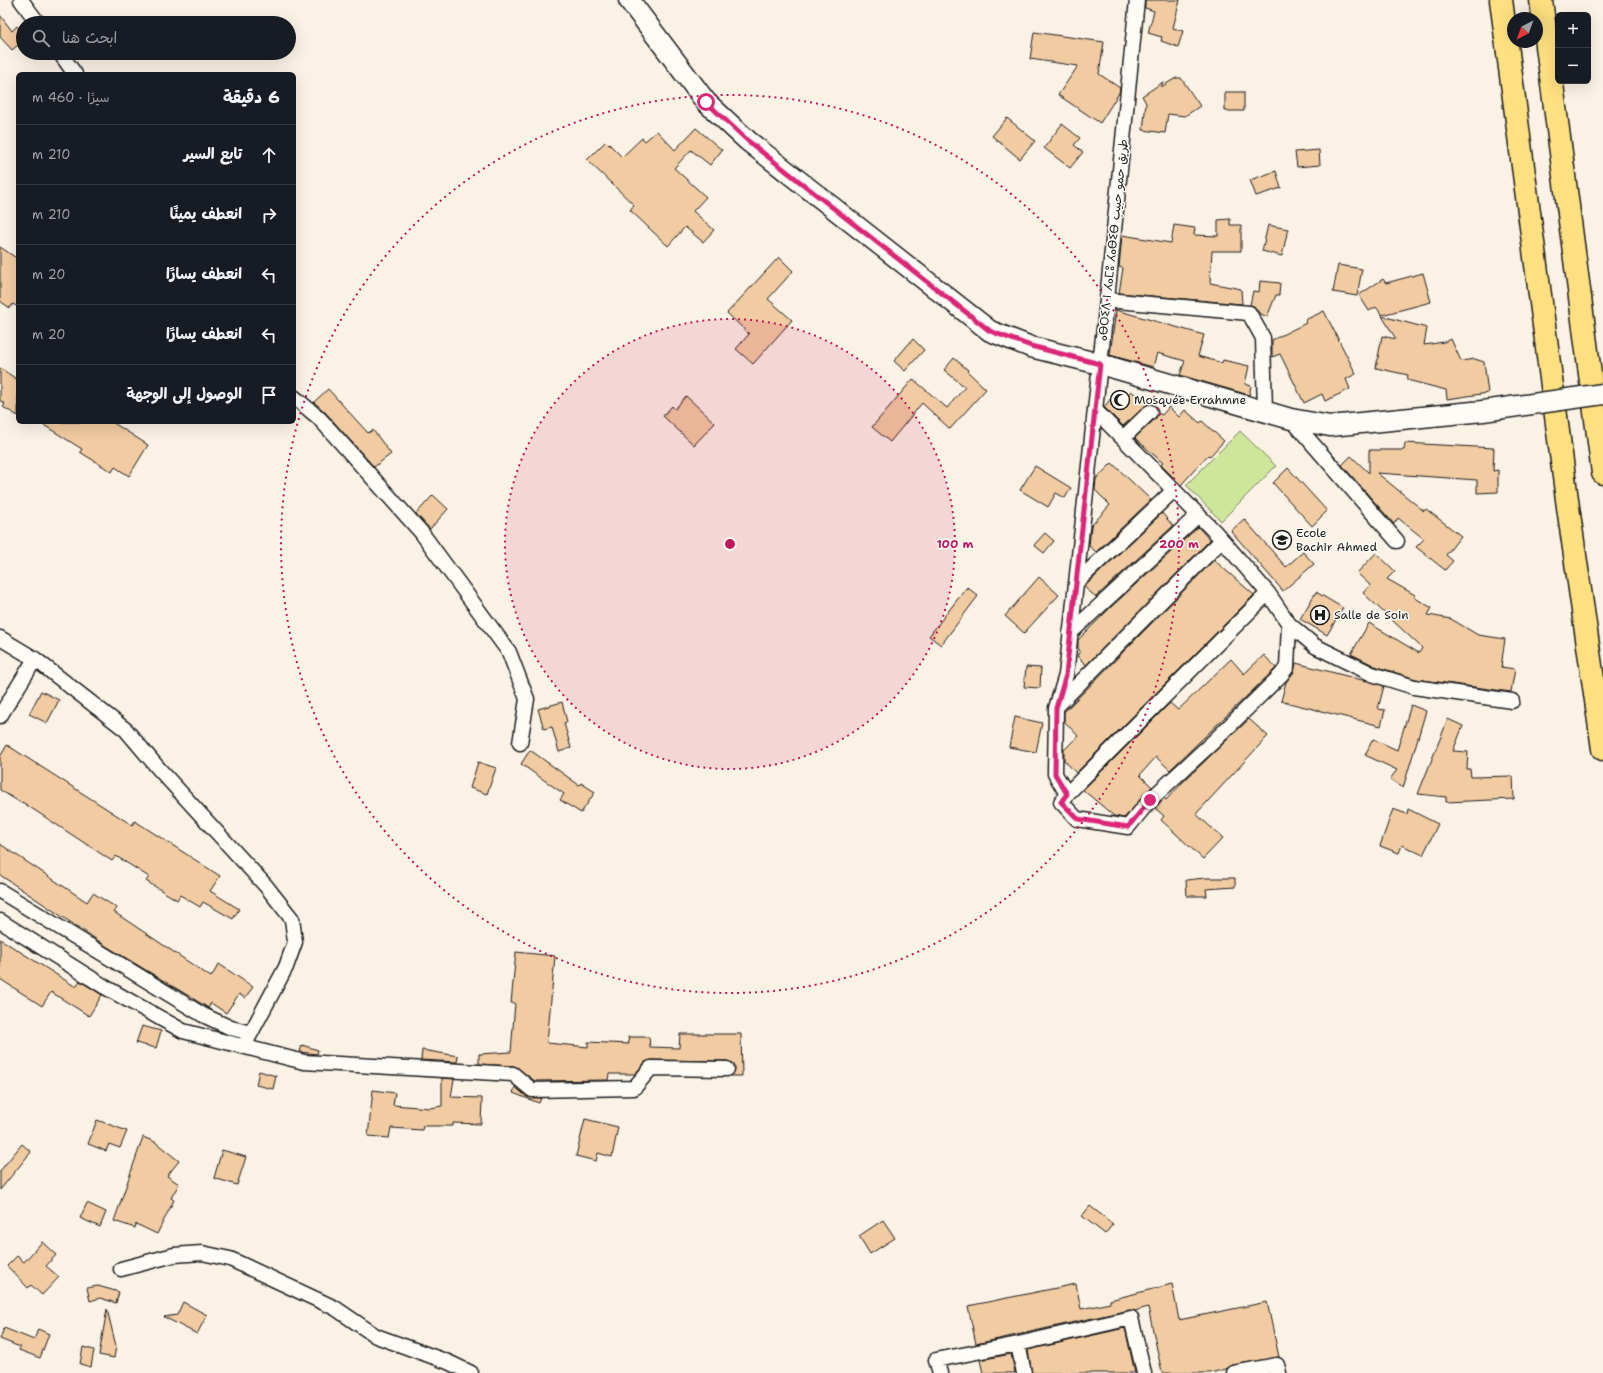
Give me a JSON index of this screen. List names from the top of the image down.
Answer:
{
  "streets": {
    "street": ["ⴰⴱⵔⵉⴷ ⵏ ⵃⴰⵎⵓ ⵃⴰⴱⵉⴱ طريق حمو حبيب"]
  },
  "places": {
    "mosque": ["Mosquée Errahmne"],
    "school or university": ["Ecole Bachir Ahmed"],
    "hospital": ["Salle de Soin"]
  },
  "north": "bottom left",
  "page": {
    "map_buttons": ["+", "−"],
    "search": "ابحث هنا",
    "heading": ["6 دقيقة", "سيرًا · 460 m"],
    "list": [
      ["تابع السير", "210 m"],
      ["انعطف يمينًا", "210 m"],
      ["انعطف يسارًا", "20 m"],
      ["انعطف يسارًا", "20 m"],
      "الوصول إلى الوجهة"
    ]
  },
  "rings": ["100 m", "200 m"]
}
